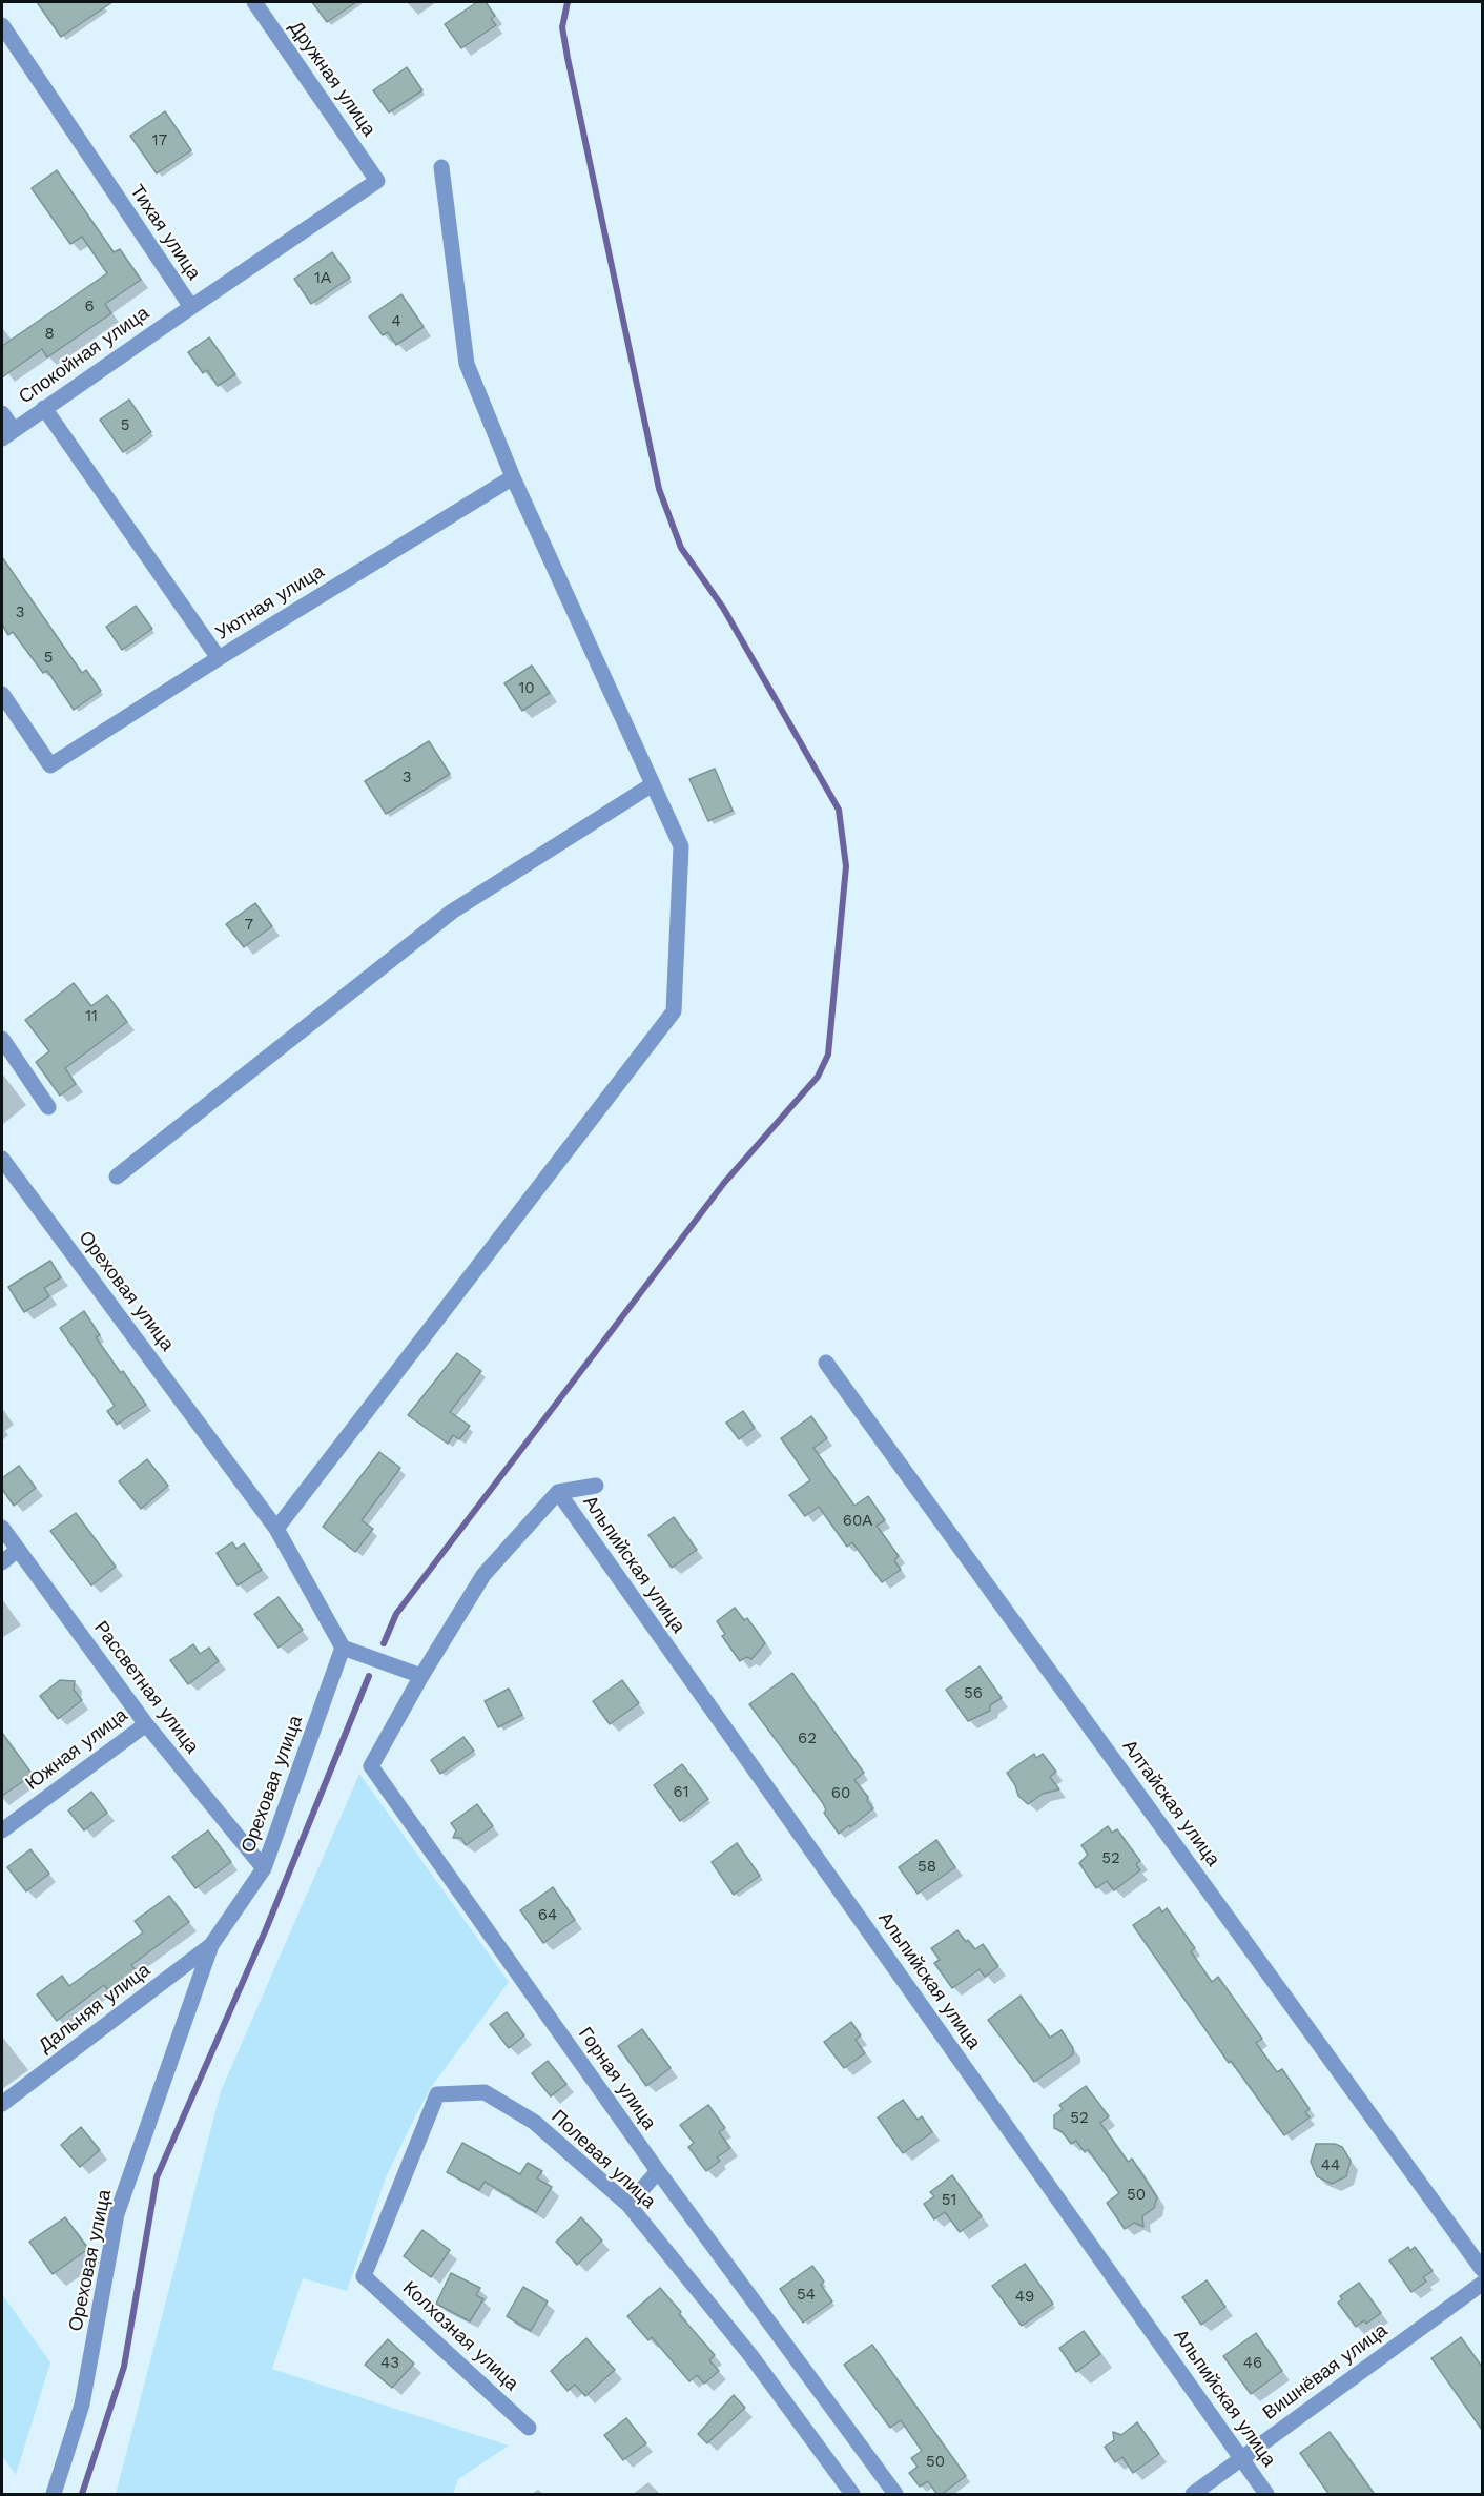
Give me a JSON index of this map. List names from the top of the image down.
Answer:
{
  "streets": {
    "street": [
      "Дружная улица",
      "Тихая улица",
      "Спокойная улица",
      "Уютная улица",
      "Ореховая улица",
      "Альпийская улица",
      "Рассветная улица",
      "Южная улица",
      "Алтайская улица",
      "Дальняя улица",
      "Горная улица",
      "Полевая улица",
      "Колхозная улица",
      "Вишнёвая улица"
    ]
  },
  "crossings": [
    ["Дружная улица", "Тихая улица"],
    ["Тихая улица", "Спокойная улица"],
    ["Ореховая улица", "Рассветная улица"],
    ["Ореховая улица", "Дальняя улица"],
    ["Альпийская улица", "Вишнёвая улица"],
    ["Рассветная улица", "Южная улица"],
    ["Полевая улица", "Колхозная улица"]
  ],
  "house_numbers": [
    "17",
    "1А",
    "6",
    "4",
    "8",
    "5",
    "3",
    "5",
    "10",
    "3",
    "7",
    "11",
    "60А",
    "56",
    "62",
    "61",
    "60",
    "52",
    "58",
    "64",
    "52",
    "44",
    "50",
    "51",
    "54",
    "49",
    "43",
    "46",
    "50"
  ]
}
